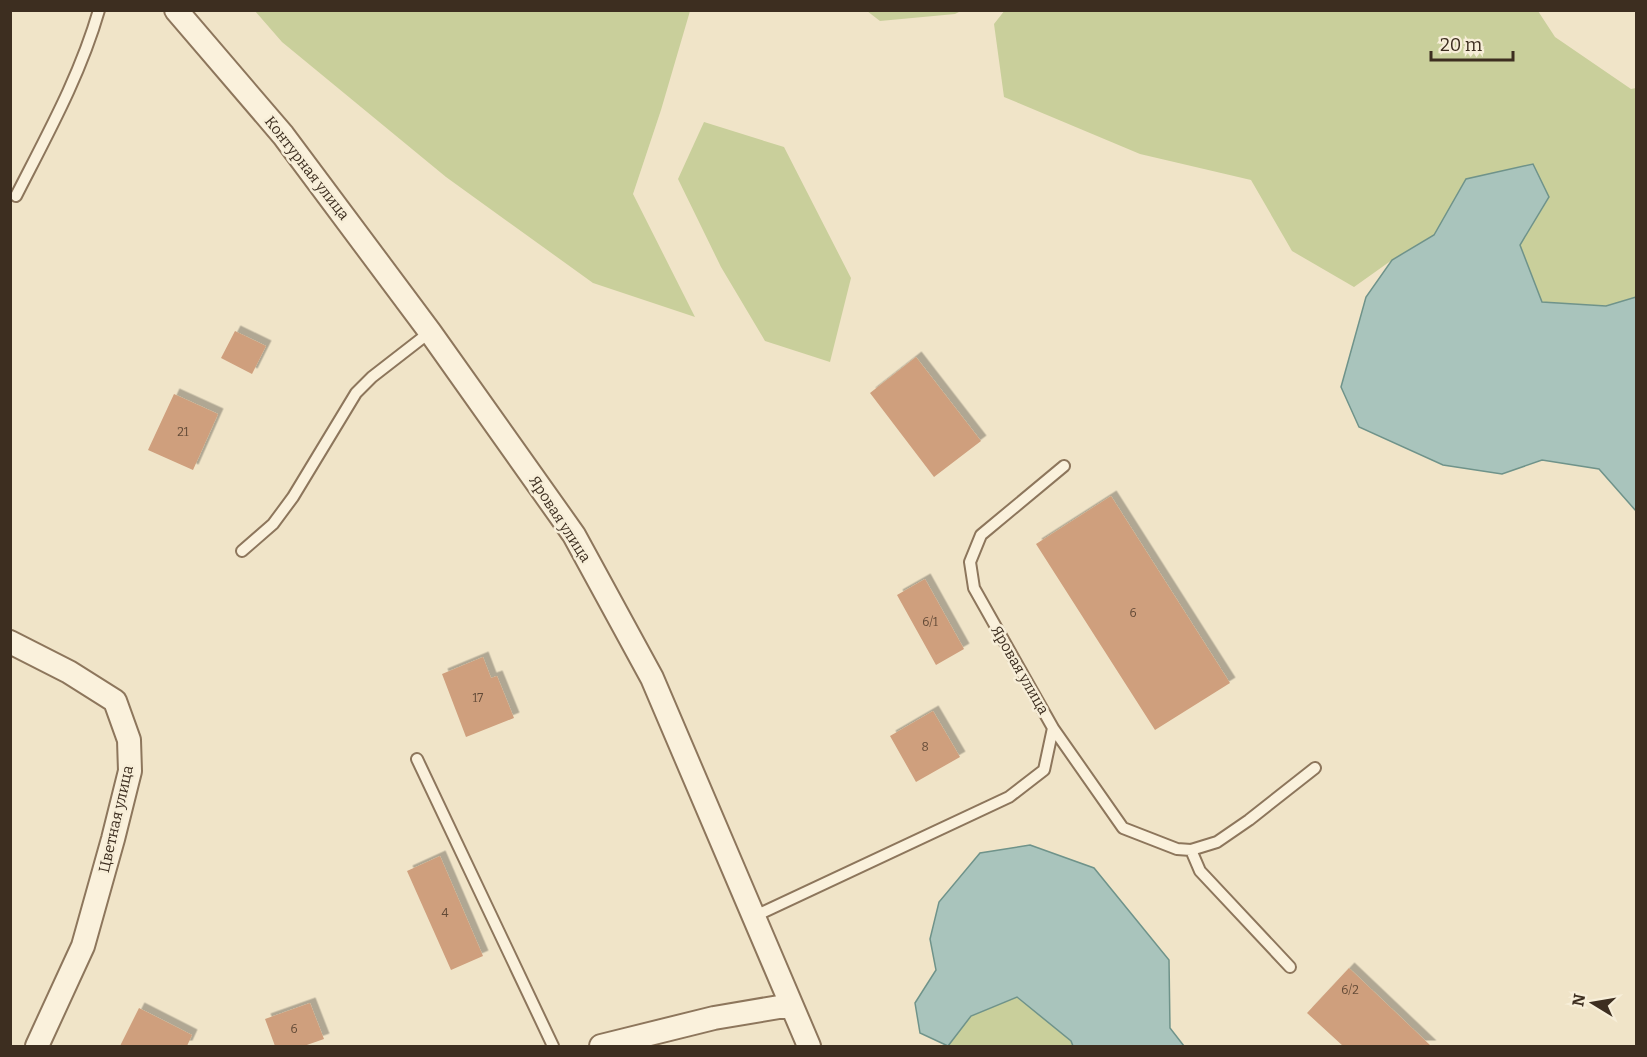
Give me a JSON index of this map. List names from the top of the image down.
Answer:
{
  "streets": {
    "street": ["Контурная улица", "Яровая улица", "Цветная улица"]
  },
  "crossings": [
    ["Контурная улица", "Яровая улица"]
  ],
  "house_numbers": [
    "21",
    "6",
    "6/1",
    "17",
    "8",
    "4",
    "6/2",
    "6"
  ],
  "scale_bar": "20 m",
  "north": "left"
}
